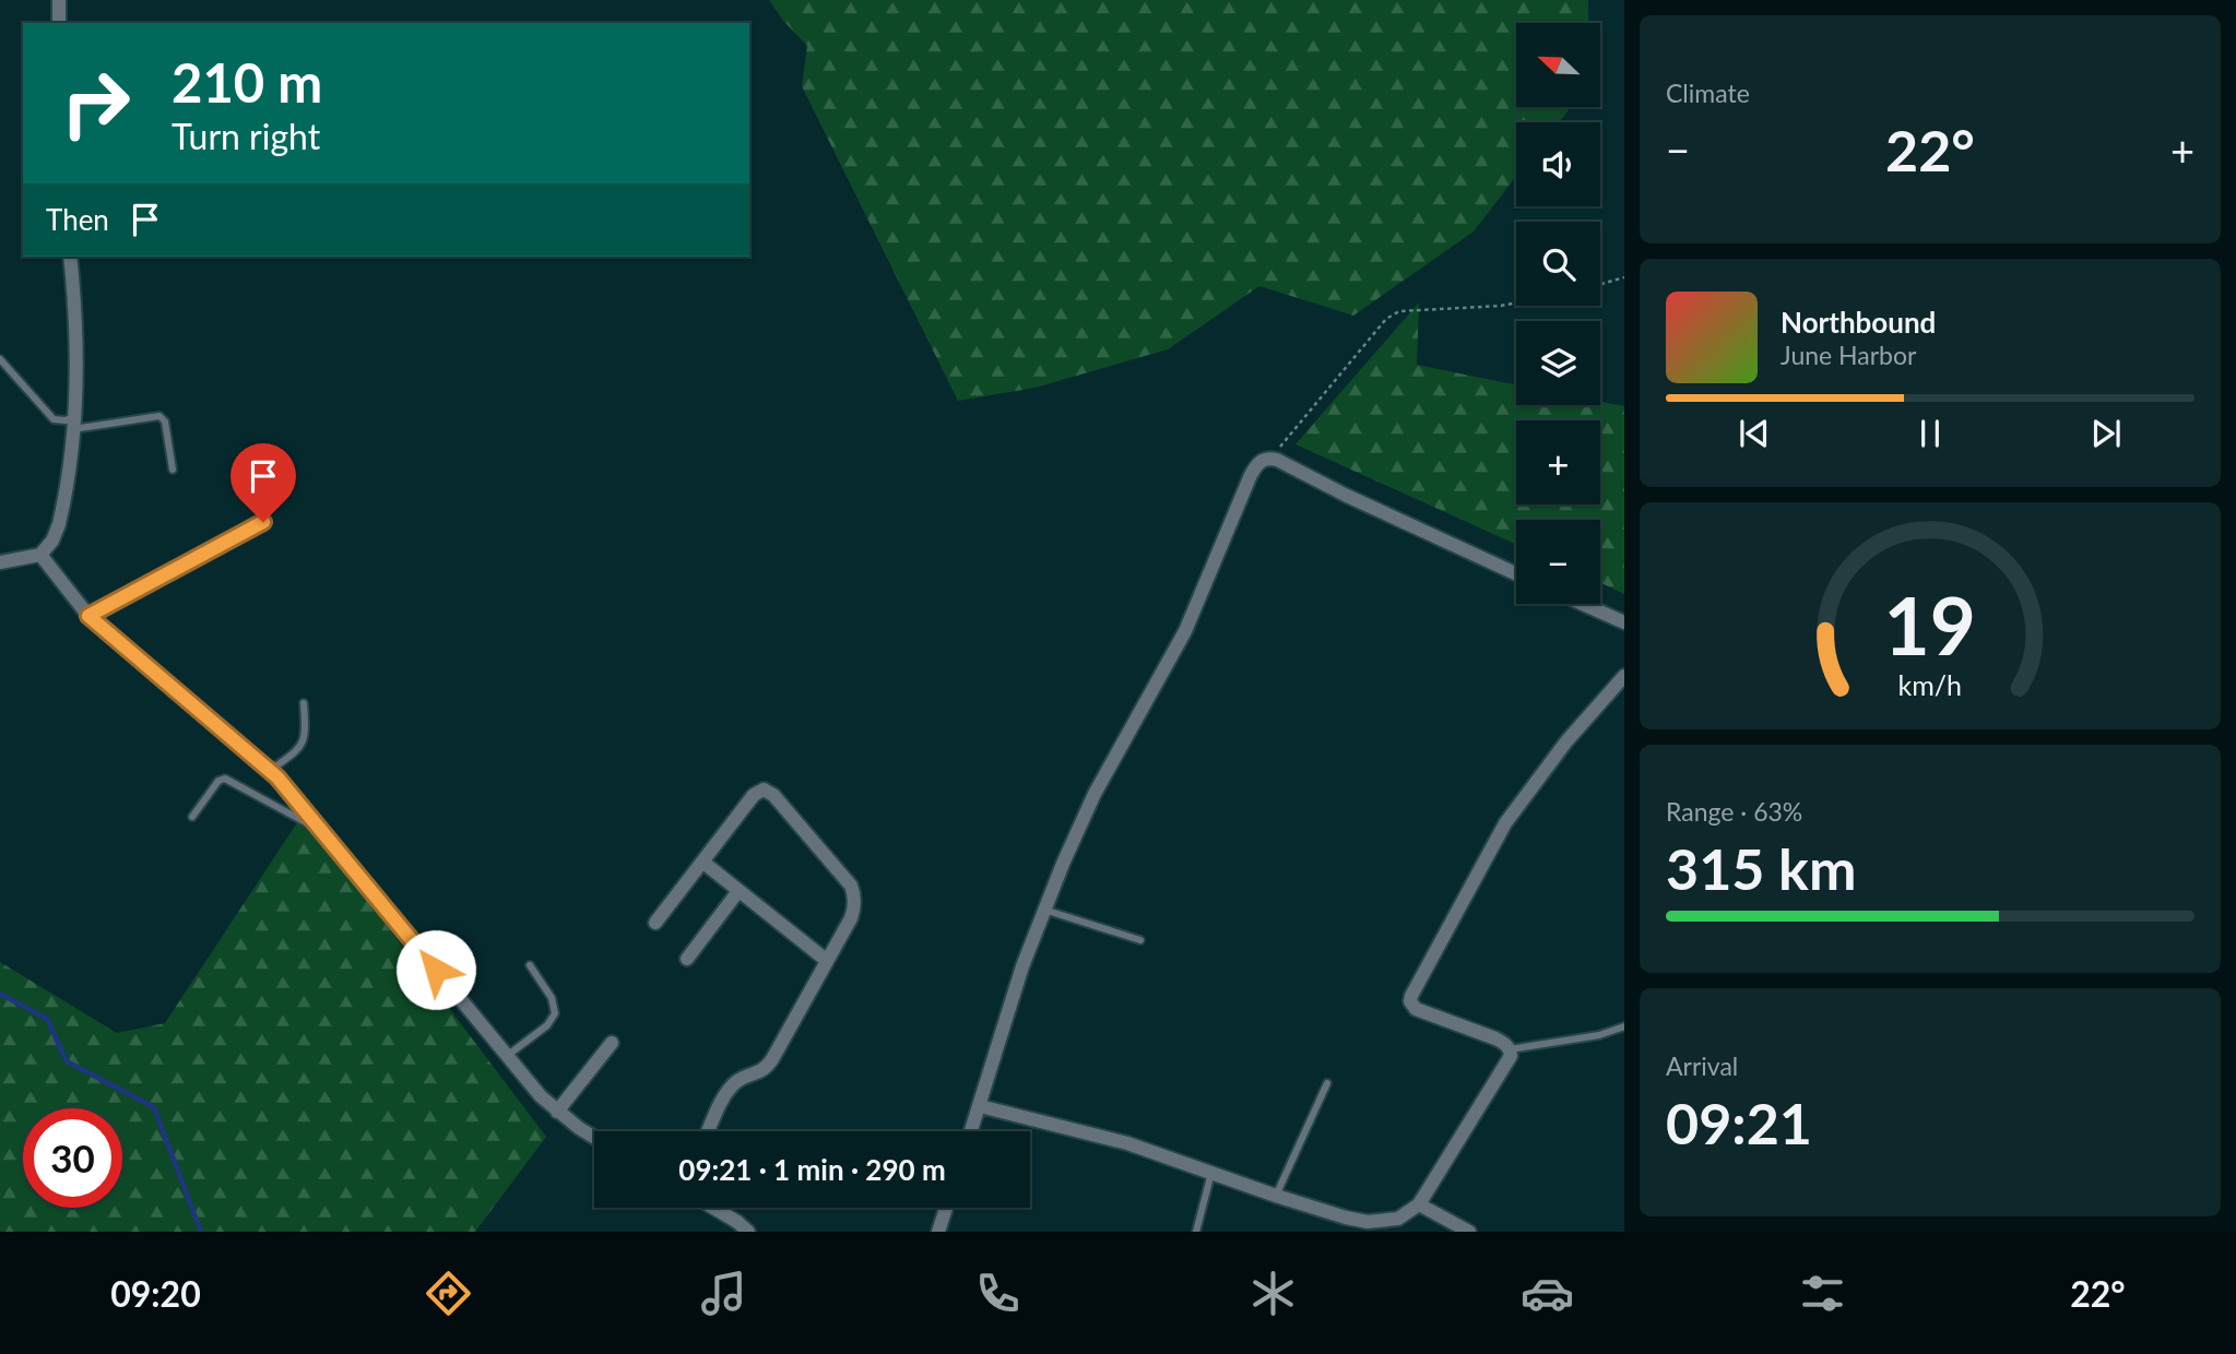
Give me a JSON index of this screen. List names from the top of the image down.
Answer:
{
  "north": "top left",
  "page": {
    "tile": [
      "Climate",
      ["Range · 63%", "315 km"],
      ["Arrival", "09:21"]
    ],
    "map_buttons": ["+", "−"],
    "turn": ["210 m", "Turn right"],
    "heat": ["−", "22°", "+"],
    "then": "Then",
    "song": ["Northbound", "June Harbor"],
    "limit": "30",
    "trip": "09:21 · 1 min · 290 m",
    "tabs": ["09:20", "22°"],
    "gauge": ["19", "km/h"]
  }
}
